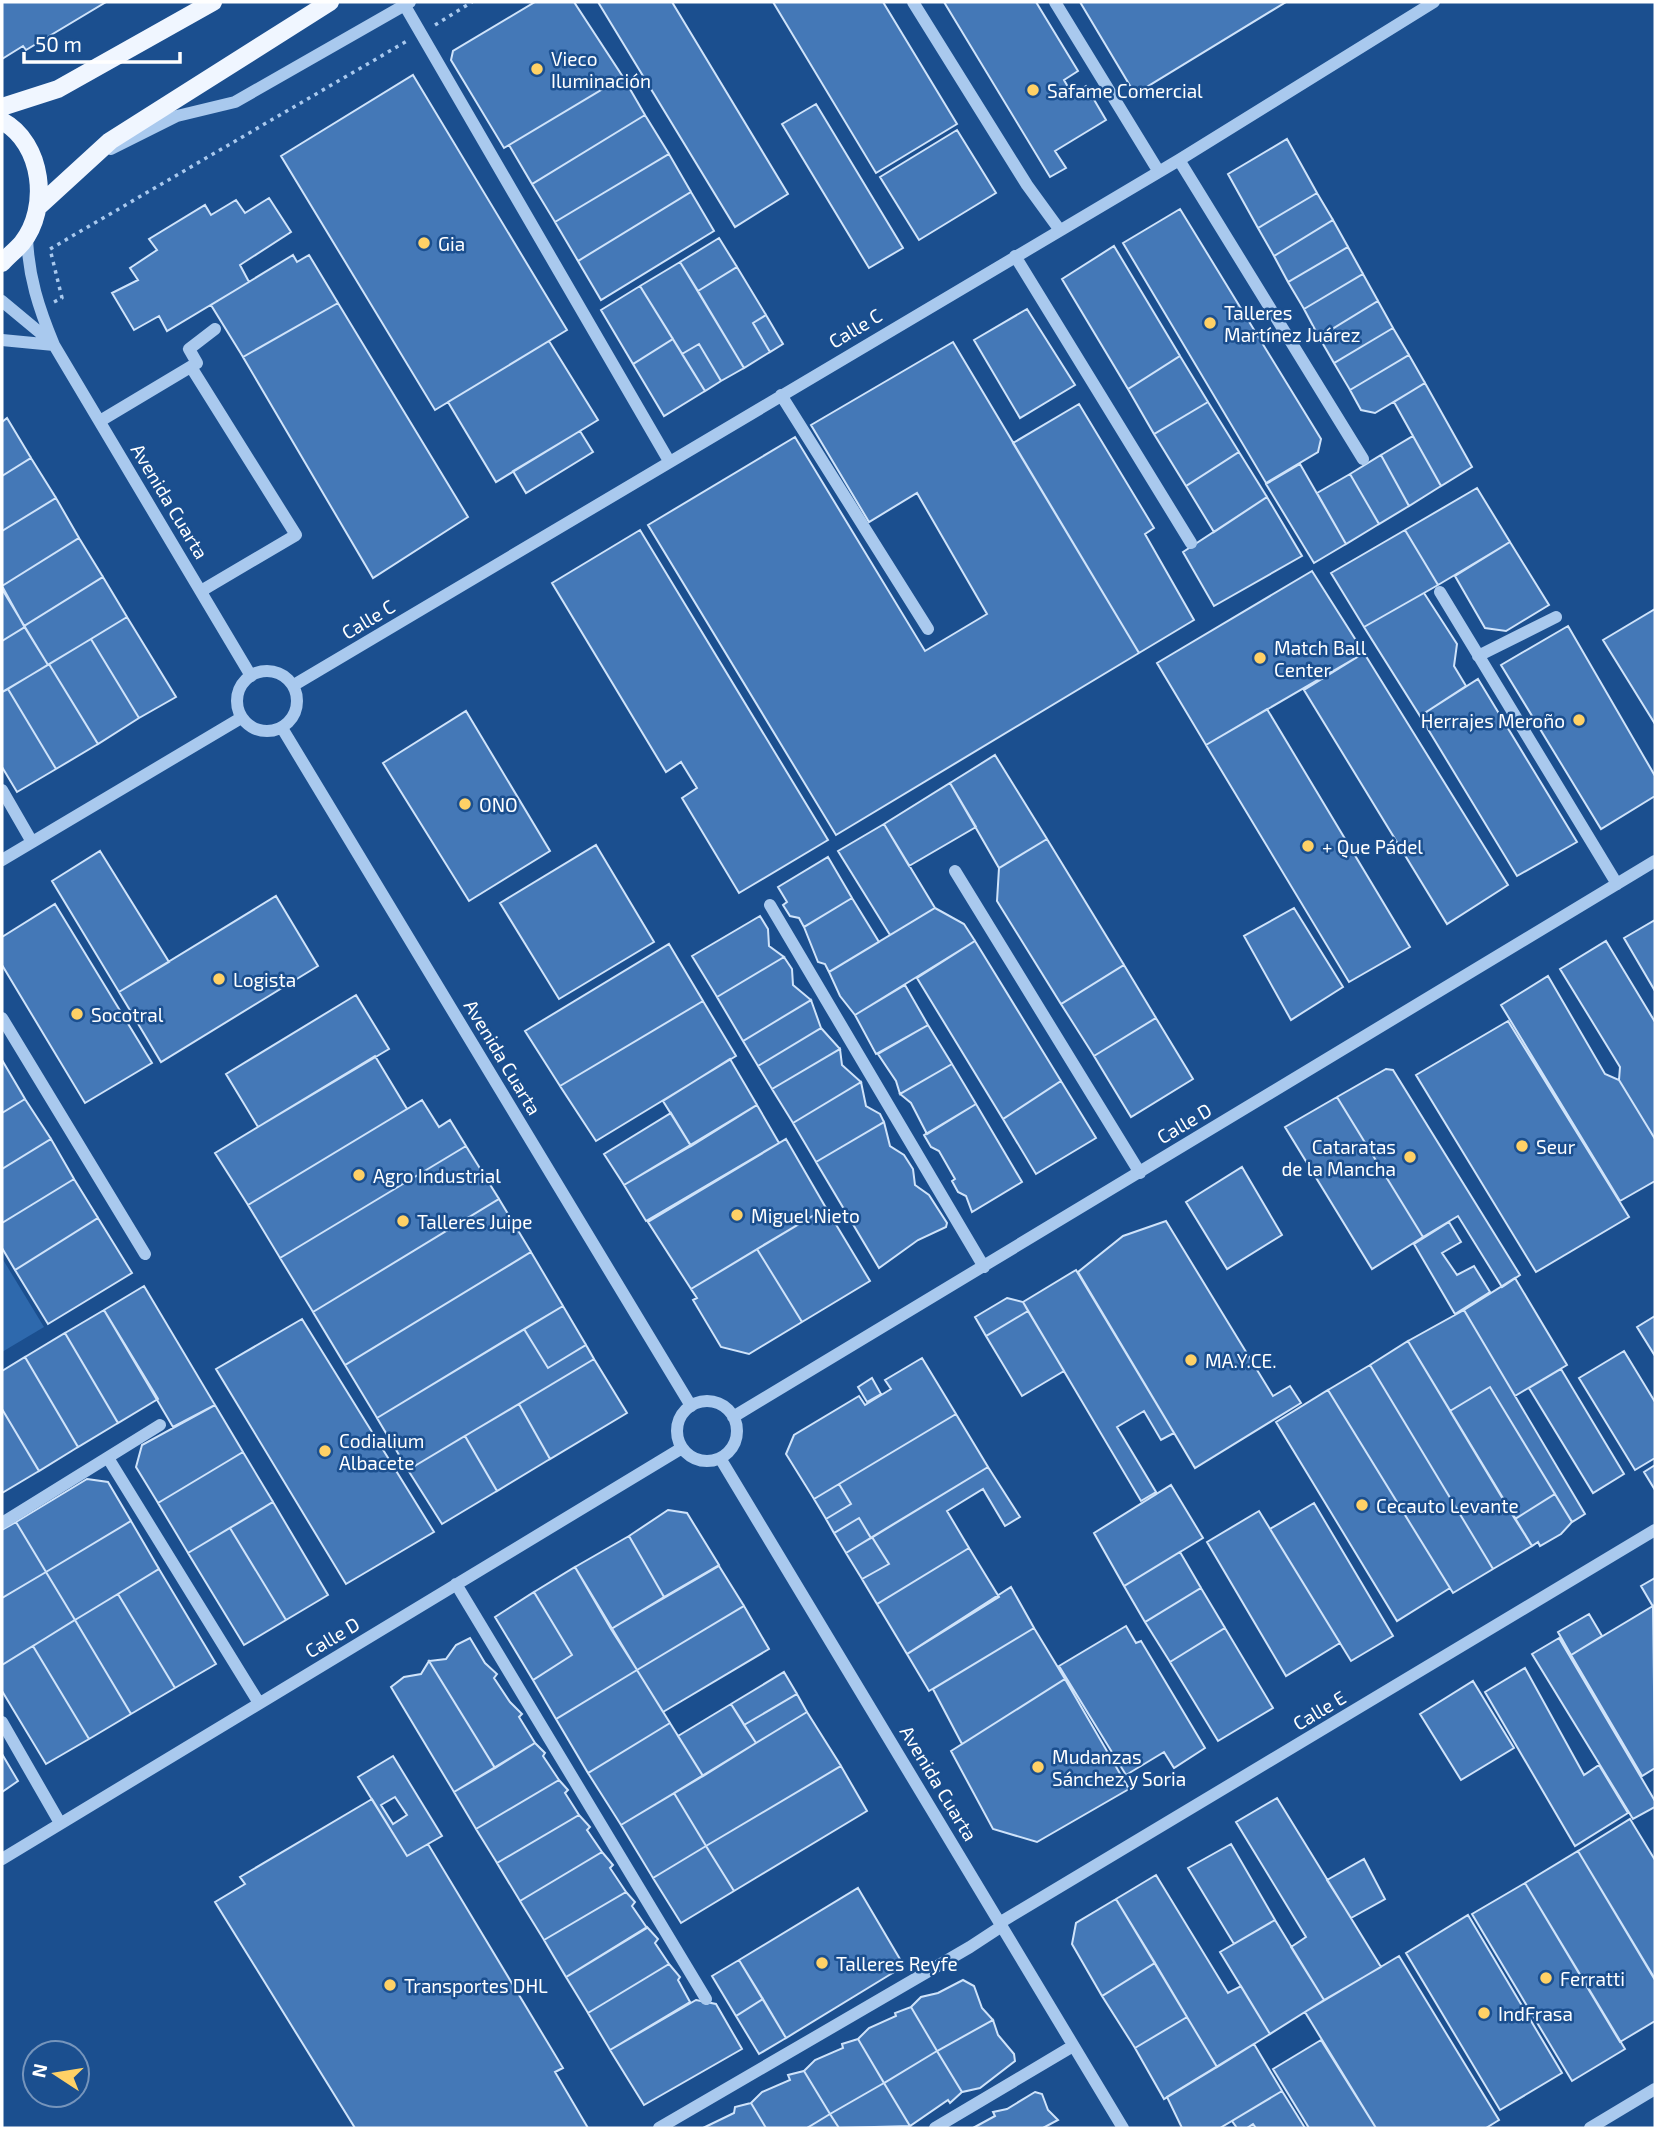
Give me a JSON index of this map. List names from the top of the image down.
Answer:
{
  "streets": {
    "street": [
      "Calle C",
      "Avenida Cuarta",
      "Calle D",
      "Calle E"
    ]
  },
  "crossings": [
    ["Calle C", "Avenida Cuarta"],
    ["Avenida Cuarta", "Calle D"],
    ["Avenida Cuarta", "Calle E"]
  ],
  "places": [
    "Vieco Iluminación",
    "Safame Comercial",
    "Gia",
    "Talleres Martínez Juárez",
    "Match Ball Center",
    "Herrajes Meroño",
    "ONO",
    "+ Que Pádel",
    "Logista",
    "Socotral",
    "Seur",
    "Cataratas de la Mancha",
    "Agro Industrial",
    "Miguel Nieto",
    "Talleres Juipe",
    "MA.Y.CE.",
    "Codialium Albacete",
    "Cecauto Levante",
    "Mudanzas Sánchez y Soria",
    "Talleres Reyfe",
    "Ferratti",
    "Transportes DHL",
    "IndFrasa"
  ],
  "scale_bar": "50 m",
  "north": "left"
}
